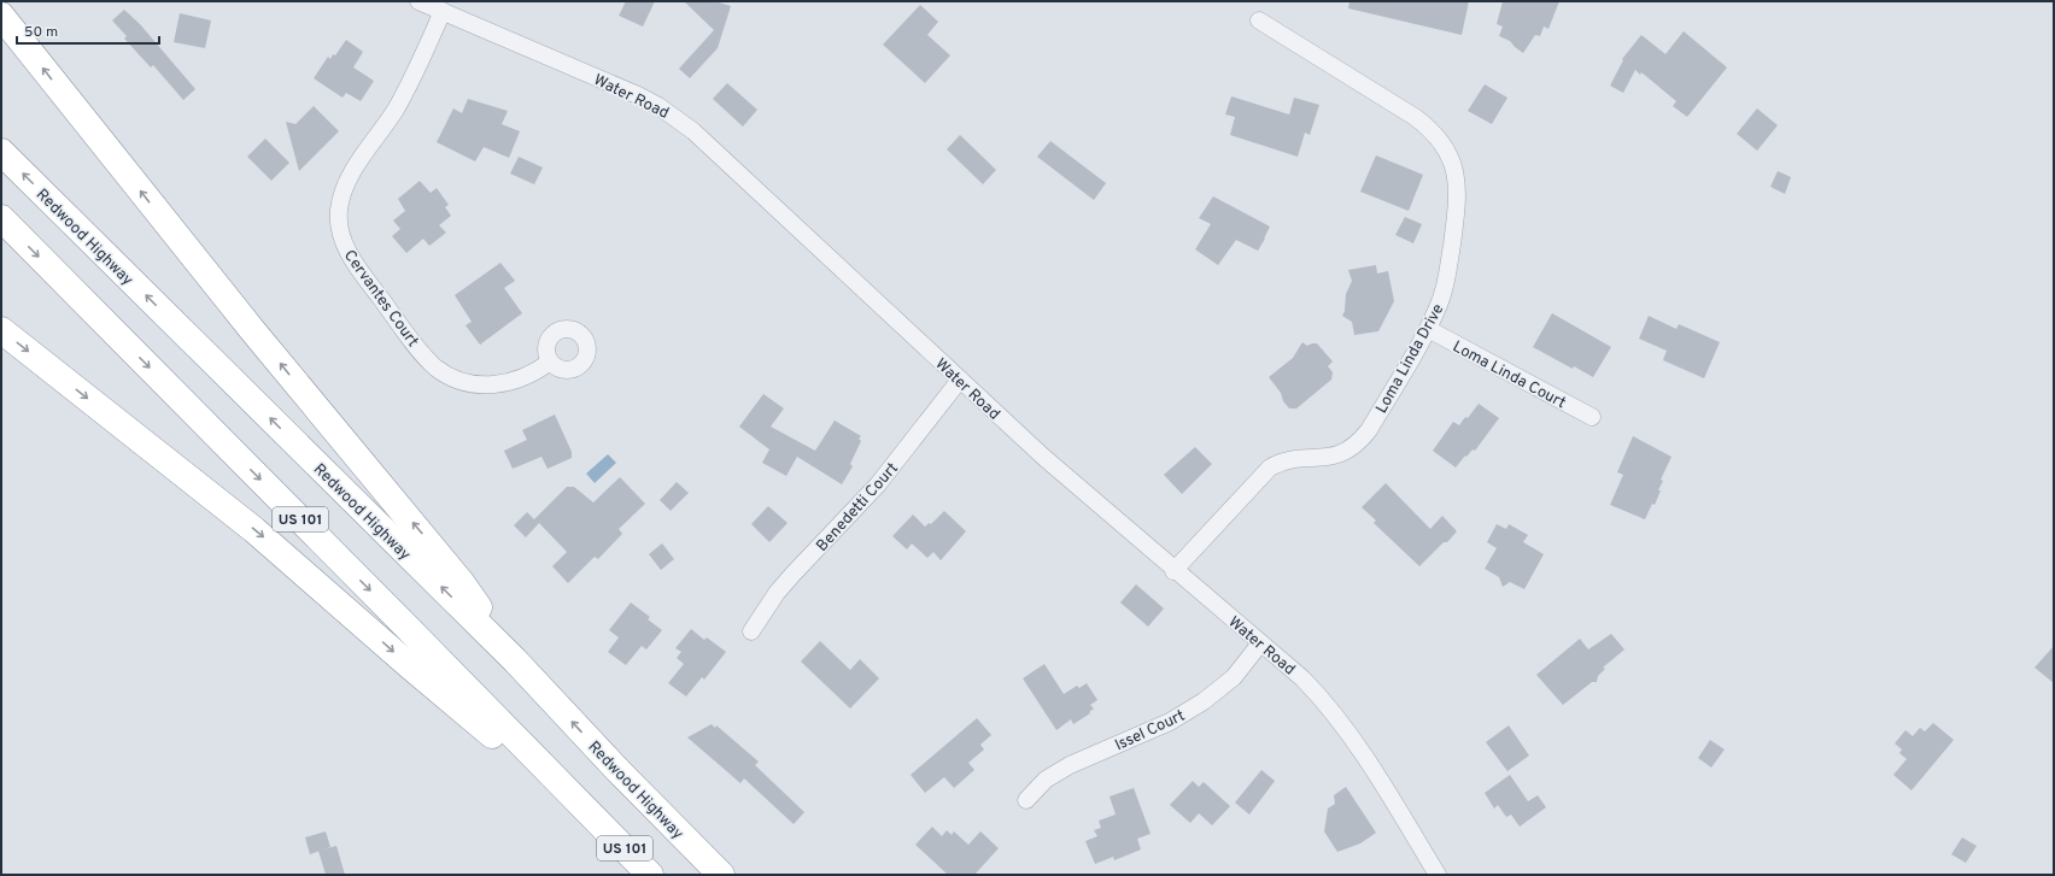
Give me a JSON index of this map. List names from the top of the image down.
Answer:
{
  "streets": {
    "highway": ["Redwood Highway", "US 101"],
    "street": [
      "Water Road",
      "Cervantes Court",
      "Loma Linda Drive",
      "Loma Linda Court",
      "Benedetti Court",
      "Issel Court"
    ]
  },
  "crossings": [
    ["Water Road", "Cervantes Court"],
    ["Water Road", "Loma Linda Drive"],
    ["Water Road", "Benedetti Court"],
    ["Water Road", "Issel Court"],
    ["Loma Linda Drive", "Loma Linda Court"]
  ],
  "scale_bar": "50 m"
}
